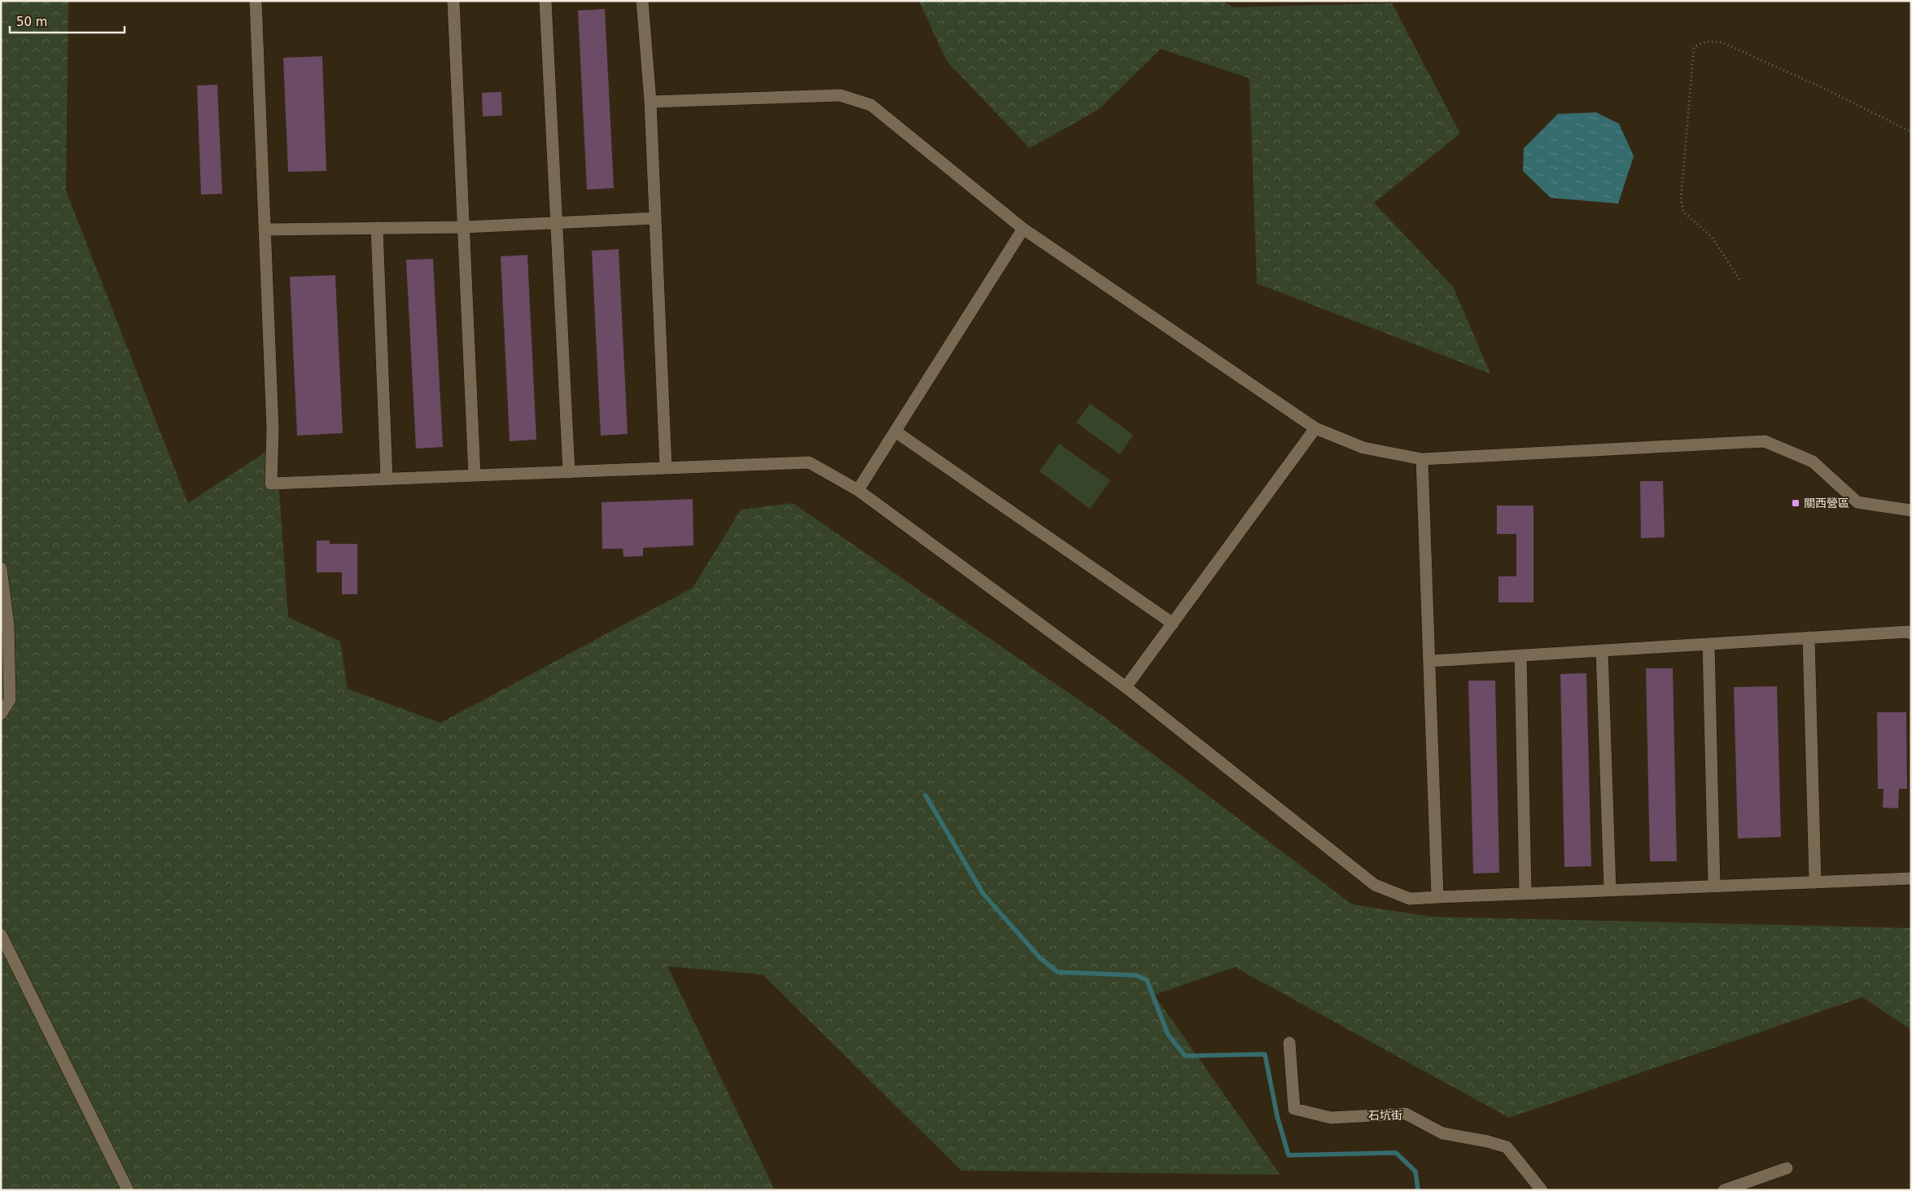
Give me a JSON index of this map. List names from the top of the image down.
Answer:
{
  "streets": {
    "street": ["石坑街"]
  },
  "places": {
    "transit": ["關西營區"]
  },
  "scale_bar": "50 m"
}
